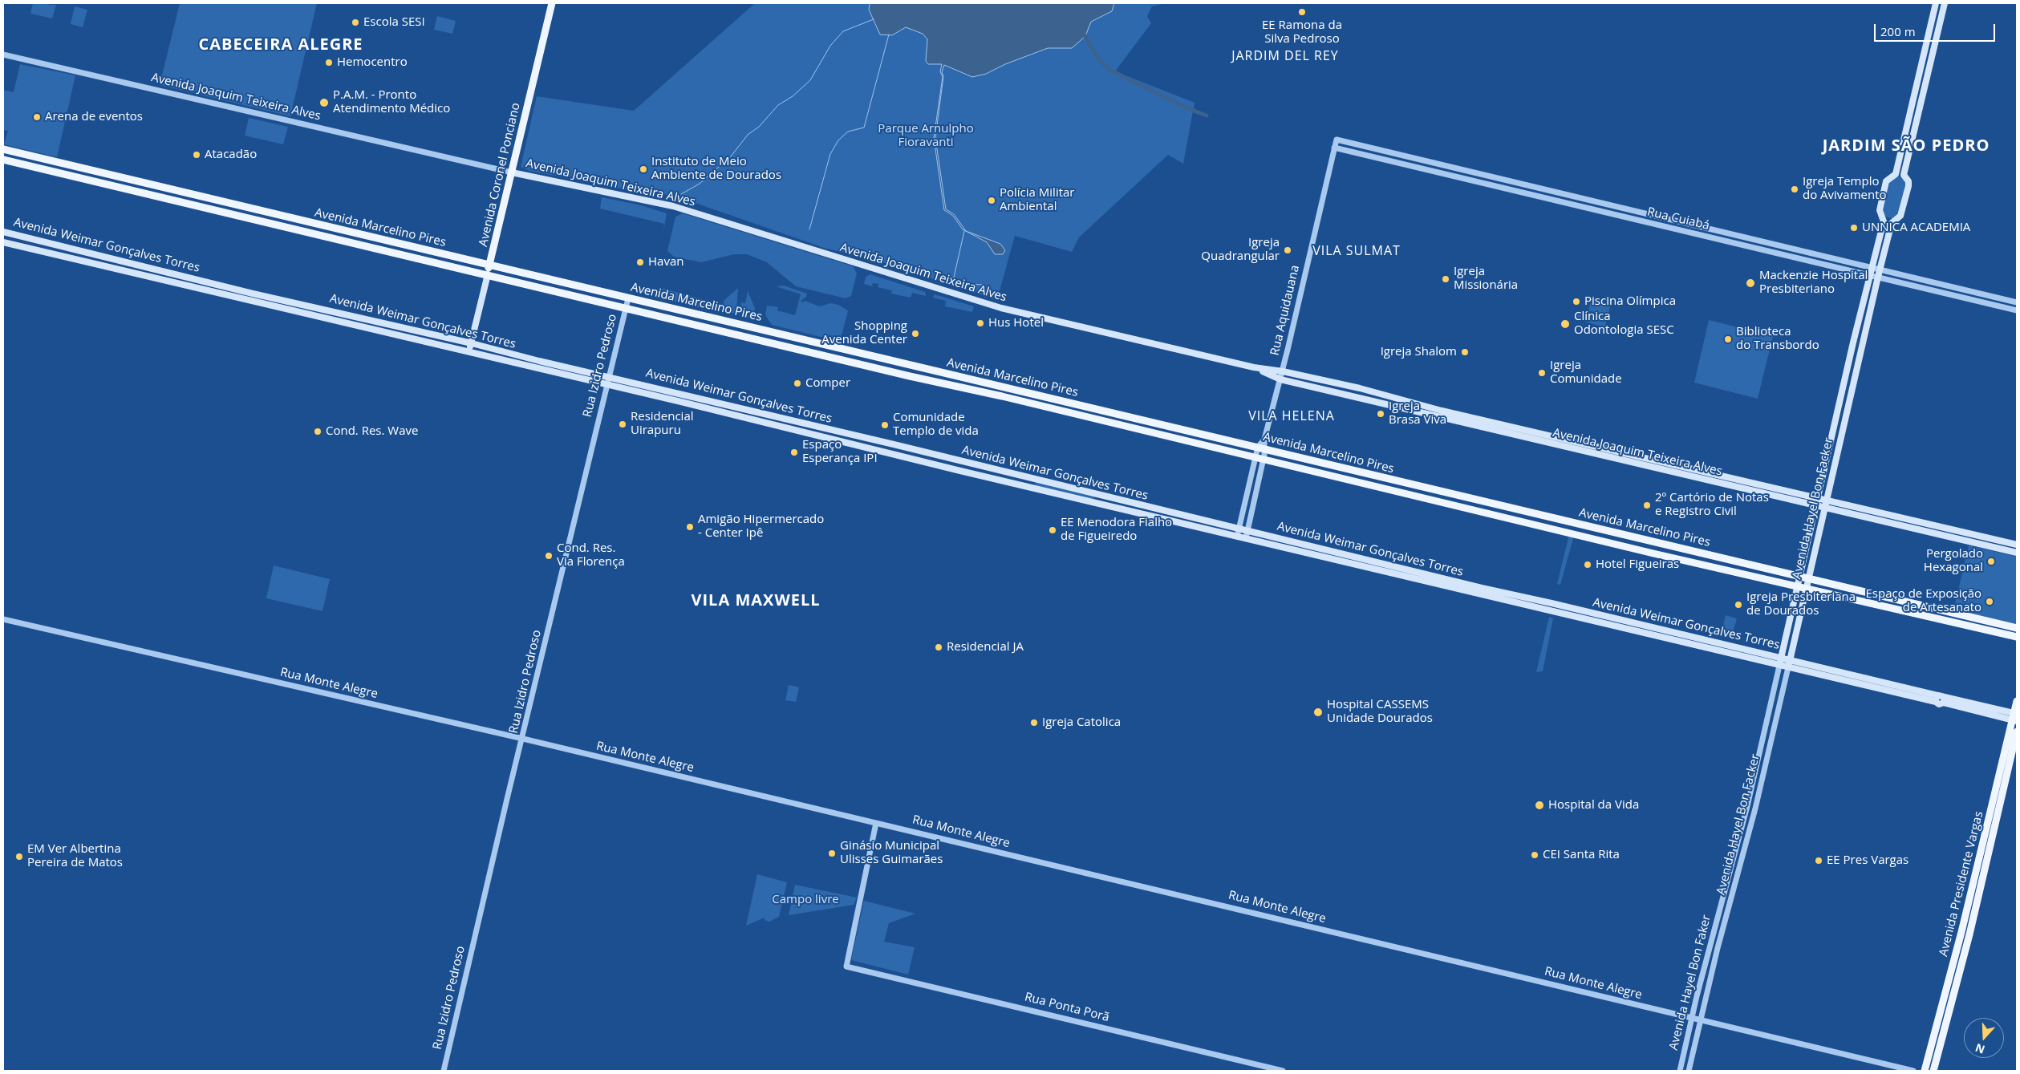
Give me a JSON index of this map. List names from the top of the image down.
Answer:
{
  "streets": {
    "main road": [
      "Avenida Joaquim Teixeira Alves",
      "Avenida Coronel Ponciano",
      "Avenida Marcelino Pires",
      "Avenida Weimar Gonçalves Torres",
      "Avenida Hayel Bon Facker",
      "Avenida Presidente Vargas"
    ],
    "street": [
      "Rua Cuiabá",
      "Rua Aquidauana",
      "Rua Izidro Pedroso",
      "Rua Monte Alegre",
      "Avenida Hayel Bon Faker",
      "Rua Ponta Porã"
    ]
  },
  "crossings": [
    ["Avenida Joaquim Teixeira Alves", "Avenida Coronel Ponciano"],
    ["Avenida Joaquim Teixeira Alves", "Rua Aquidauana"],
    ["Avenida Joaquim Teixeira Alves", "Avenida Hayel Bon Facker"],
    ["Avenida Coronel Ponciano", "Avenida Marcelino Pires"],
    ["Avenida Coronel Ponciano", "Avenida Weimar Gonçalves Torres"],
    ["Rua Cuiabá", "Rua Aquidauana"],
    ["Rua Cuiabá", "Avenida Hayel Bon Facker"],
    ["Avenida Marcelino Pires", "Rua Aquidauana"],
    ["Avenida Marcelino Pires", "Rua Izidro Pedroso"],
    ["Avenida Marcelino Pires", "Avenida Hayel Bon Facker"],
    ["Avenida Weimar Gonçalves Torres", "Rua Aquidauana"],
    ["Avenida Weimar Gonçalves Torres", "Rua Izidro Pedroso"],
    ["Avenida Weimar Gonçalves Torres", "Avenida Hayel Bon Facker"],
    ["Avenida Weimar Gonçalves Torres", "Avenida Hayel Bon Faker"],
    ["Rua Izidro Pedroso", "Rua Monte Alegre"],
    ["Avenida Hayel Bon Facker", "Rua Monte Alegre"],
    ["Avenida Hayel Bon Facker", "Avenida Hayel Bon Faker"],
    ["Rua Monte Alegre", "Avenida Hayel Bon Faker"],
    ["Rua Monte Alegre", "Rua Ponta Porã"]
  ],
  "districts": [
    "CABECEIRA ALEGRE",
    "JARDIM DEL REY",
    "JARDIM SÃO PEDRO",
    "VILA SULMAT",
    "VILA HELENA",
    "VILA MAXWELL"
  ],
  "parks": ["Parque Arnulpho Fioravanti", "Campo livre"],
  "places": [
    "EE Ramona da Silva Pedroso",
    "Escola SESI",
    "Hemocentro",
    "P.A.M. - Pronto Atendimento Médico",
    "Arena de eventos",
    "Atacadão",
    "Instituto de Meio Ambiente de Dourados",
    "Igreja Templo do Avivamento",
    "Polícia Militar Ambiental",
    "UNNICA ACADEMIA",
    "Igreja Quadrangular",
    "Havan",
    "Igreja Missionária",
    "Mackenzie Hospital Presbiteriano",
    "Piscina Olímpica",
    "Hus Hotel",
    "Clínica Odontologia SESC",
    "Shopping Avenida Center",
    "Biblioteca do Transbordo",
    "Igreja Shalom",
    "Igreja Comunidade",
    "Comper",
    "Igreja Brasa Viva",
    "Residencial Uirapuru",
    "Comunidade Templo de vida",
    "Cond. Res. Wave",
    "Espaço Esperança IPI",
    "2º Cartório de Notas e Registro Civil",
    "Amigão Hipermercado - Center Ipê",
    "EE Menodora Fialho de Figueiredo",
    "Cond. Res. Via Florença",
    "Pergolado Hexagonal",
    "Hotel Figueiras",
    "Espaço de Exposição de Artesanato",
    "Igreja Presbiteriana de Dourados",
    "Residencial JA",
    "Hospital CASSEMS Unidade Dourados",
    "Igreja Catolica",
    "Hospital da Vida",
    "Ginásio Municipal Ulisses Guimarães",
    "CEI Santa Rita",
    "EM Ver Albertina Pereira de Matos",
    "EE Pres Vargas"
  ],
  "scale_bar": "200 m",
  "north": "bottom"
}
